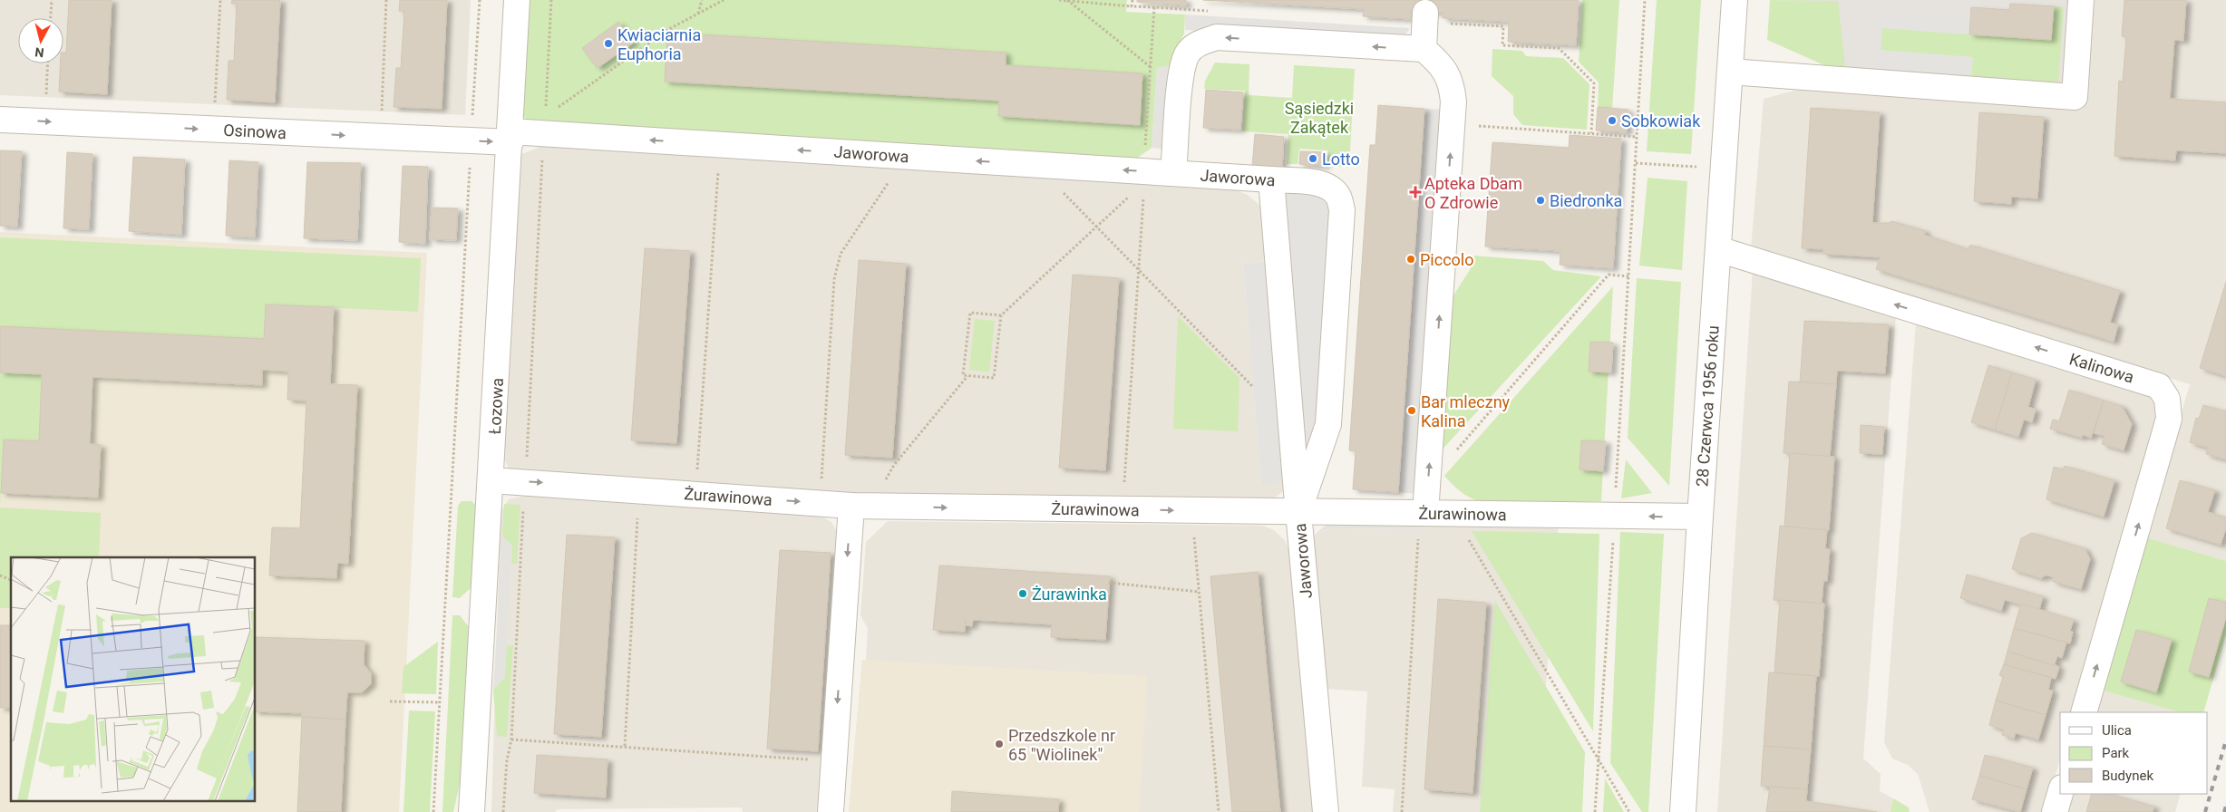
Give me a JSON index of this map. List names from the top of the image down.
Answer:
{
  "streets": {
    "street": [
      "Osinowa",
      "Jaworowa",
      "Kalinowa",
      "Łozowa",
      "28 Czerwca 1956 roku",
      "Żurawinowa"
    ]
  },
  "crossings": [
    ["Osinowa", "Jaworowa"],
    ["Osinowa", "Łozowa"],
    ["Jaworowa", "Łozowa"],
    ["Jaworowa", "Żurawinowa"],
    ["Kalinowa", "28 Czerwca 1956 roku"],
    ["Łozowa", "Żurawinowa"],
    ["28 Czerwca 1956 roku", "Żurawinowa"]
  ],
  "one_way": ["Osinowa", "Jaworowa"],
  "parks": ["Sąsiedzki Zakątek"],
  "places": {
    "other": [
      "Kwiaciarnia Euphoria",
      "Sobkowiak",
      "Lotto",
      "Biedronka",
      "Piccolo",
      "Bar mleczny Kalina",
      "Żurawinka",
      "Przedszkole nr 65 \"Wiolinek\""
    ],
    "health": ["Apteka Dbam O Zdrowie"]
  },
  "legend": ["Ulica", "Park", "Budynek"],
  "north": "bottom"
}
